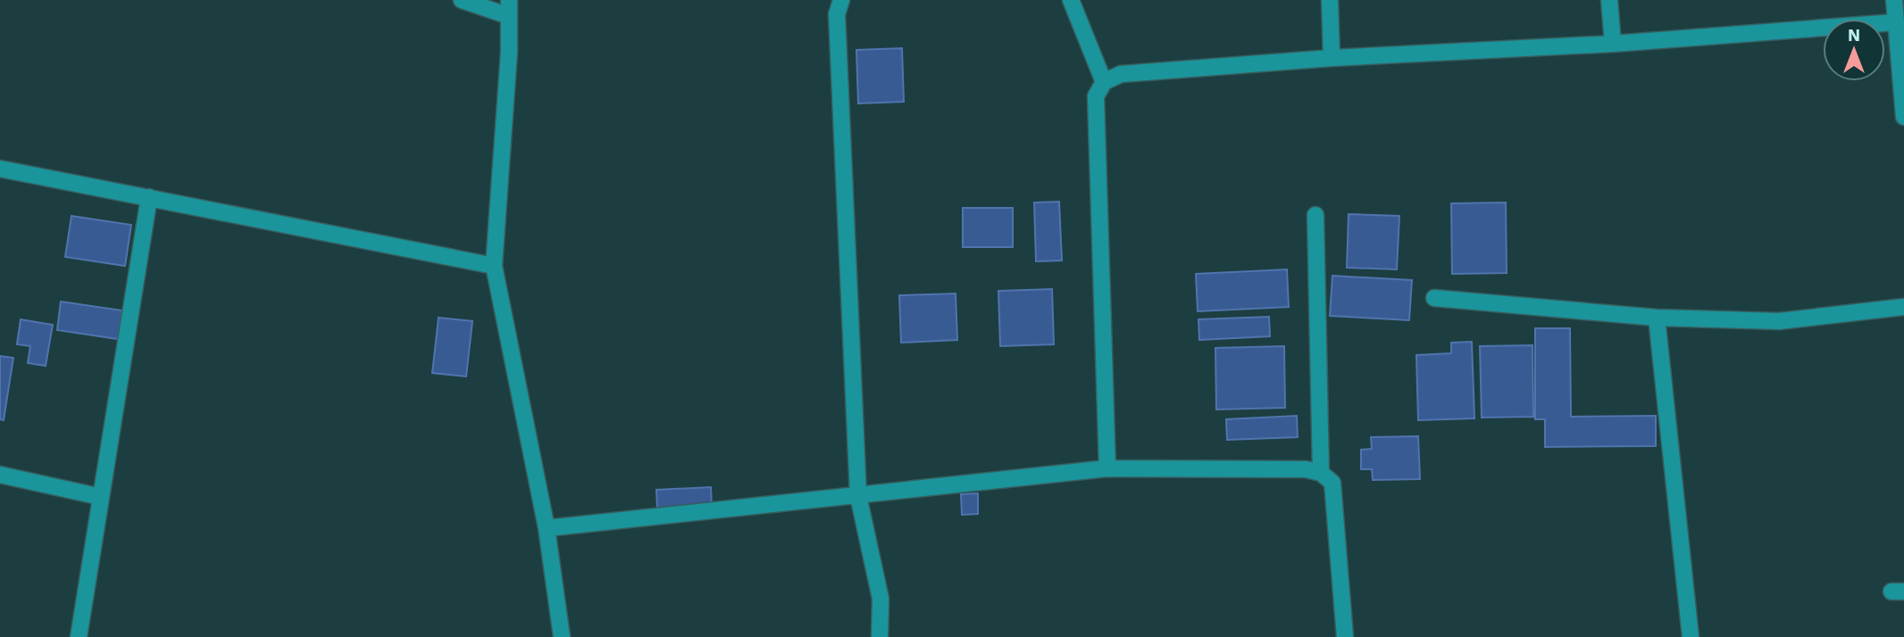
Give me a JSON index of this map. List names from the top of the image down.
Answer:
{
  "north": "top"
}
